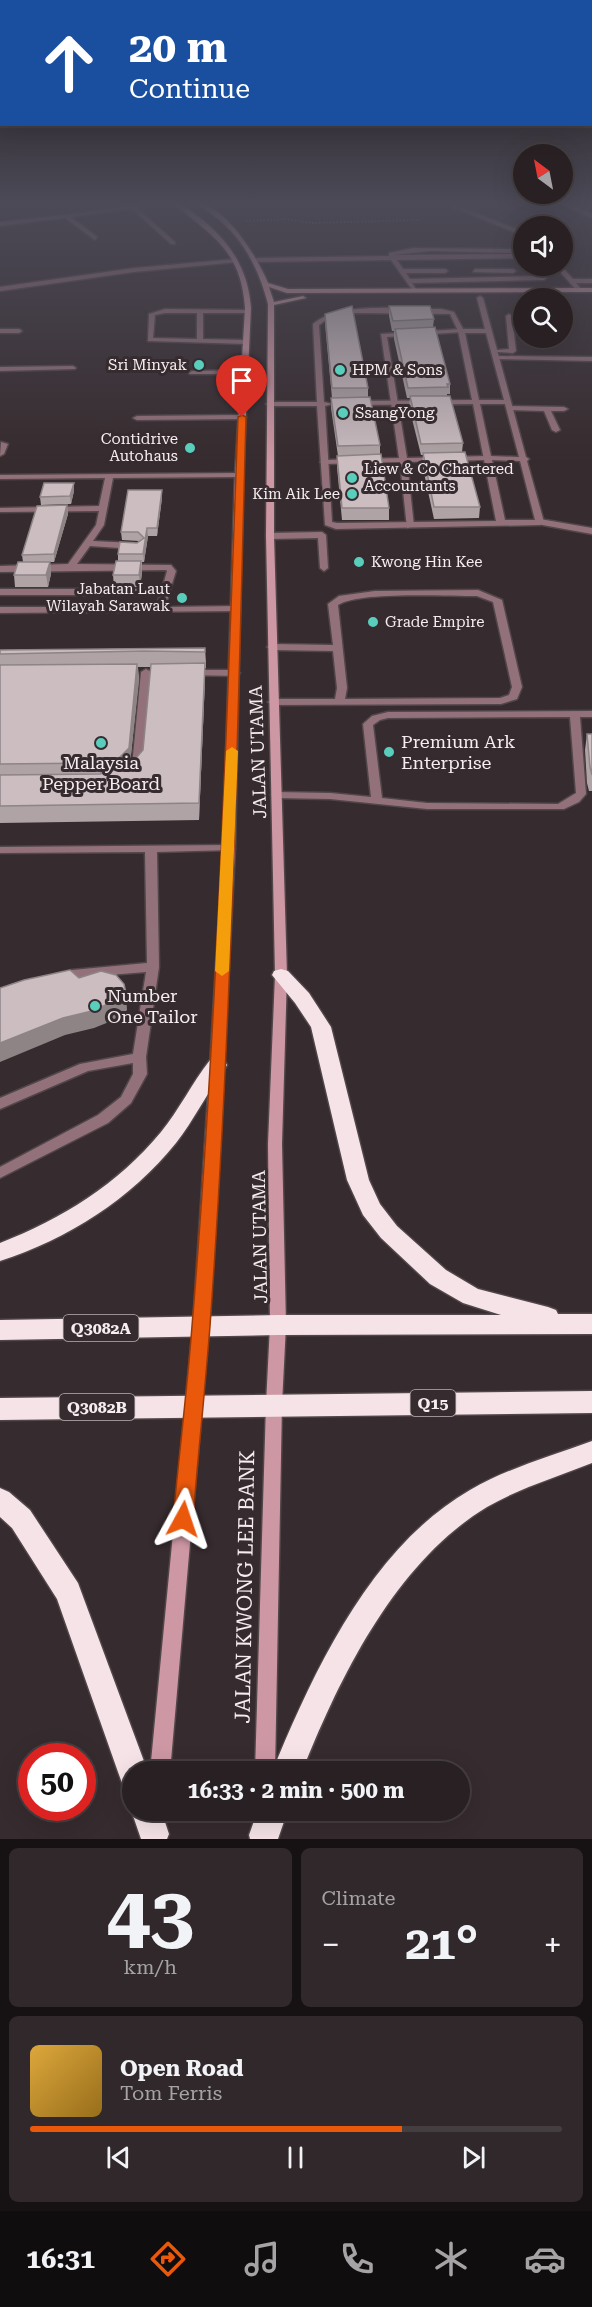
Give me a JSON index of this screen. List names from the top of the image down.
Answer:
{
  "streets": {
    "highway": ["Q3082A", "Q15", "Q3082B"],
    "main road": ["JALAN UTAMA", "JALAN KWONG LEE BANK"]
  },
  "crossings": [
    ["JALAN UTAMA", "Q3082A"],
    ["JALAN UTAMA", "Q15"],
    ["JALAN UTAMA", "Q3082B"],
    ["JALAN UTAMA", "JALAN KWONG LEE BANK"],
    ["Q15", "Q3082B"],
    ["Q15", "JALAN KWONG LEE BANK"]
  ],
  "places": [
    "Sri Minyak",
    "HPM & Sons",
    "SsangYong",
    "Contidrive Autohaus",
    "Liew & Co Chartered Accountants",
    "Kim Aik Lee",
    "Kwong Hin Kee",
    "Jabatan Laut Wilayah Sarawak",
    "Grade Empire",
    "Malaysia Pepper Board",
    "Premium Ark Enterprise",
    "Number One Tailor"
  ],
  "north": "top left",
  "page": {
    "turn": ["20 m", "Continue"],
    "limit": "50",
    "trip": "16:33 · 2 min · 500 m",
    "tile": [
      ["43", "km/h"],
      "Climate"
    ],
    "heat": ["−", "21°", "+"],
    "song": ["Open Road", "Tom Ferris"],
    "tabs": "16:31"
  }
}
